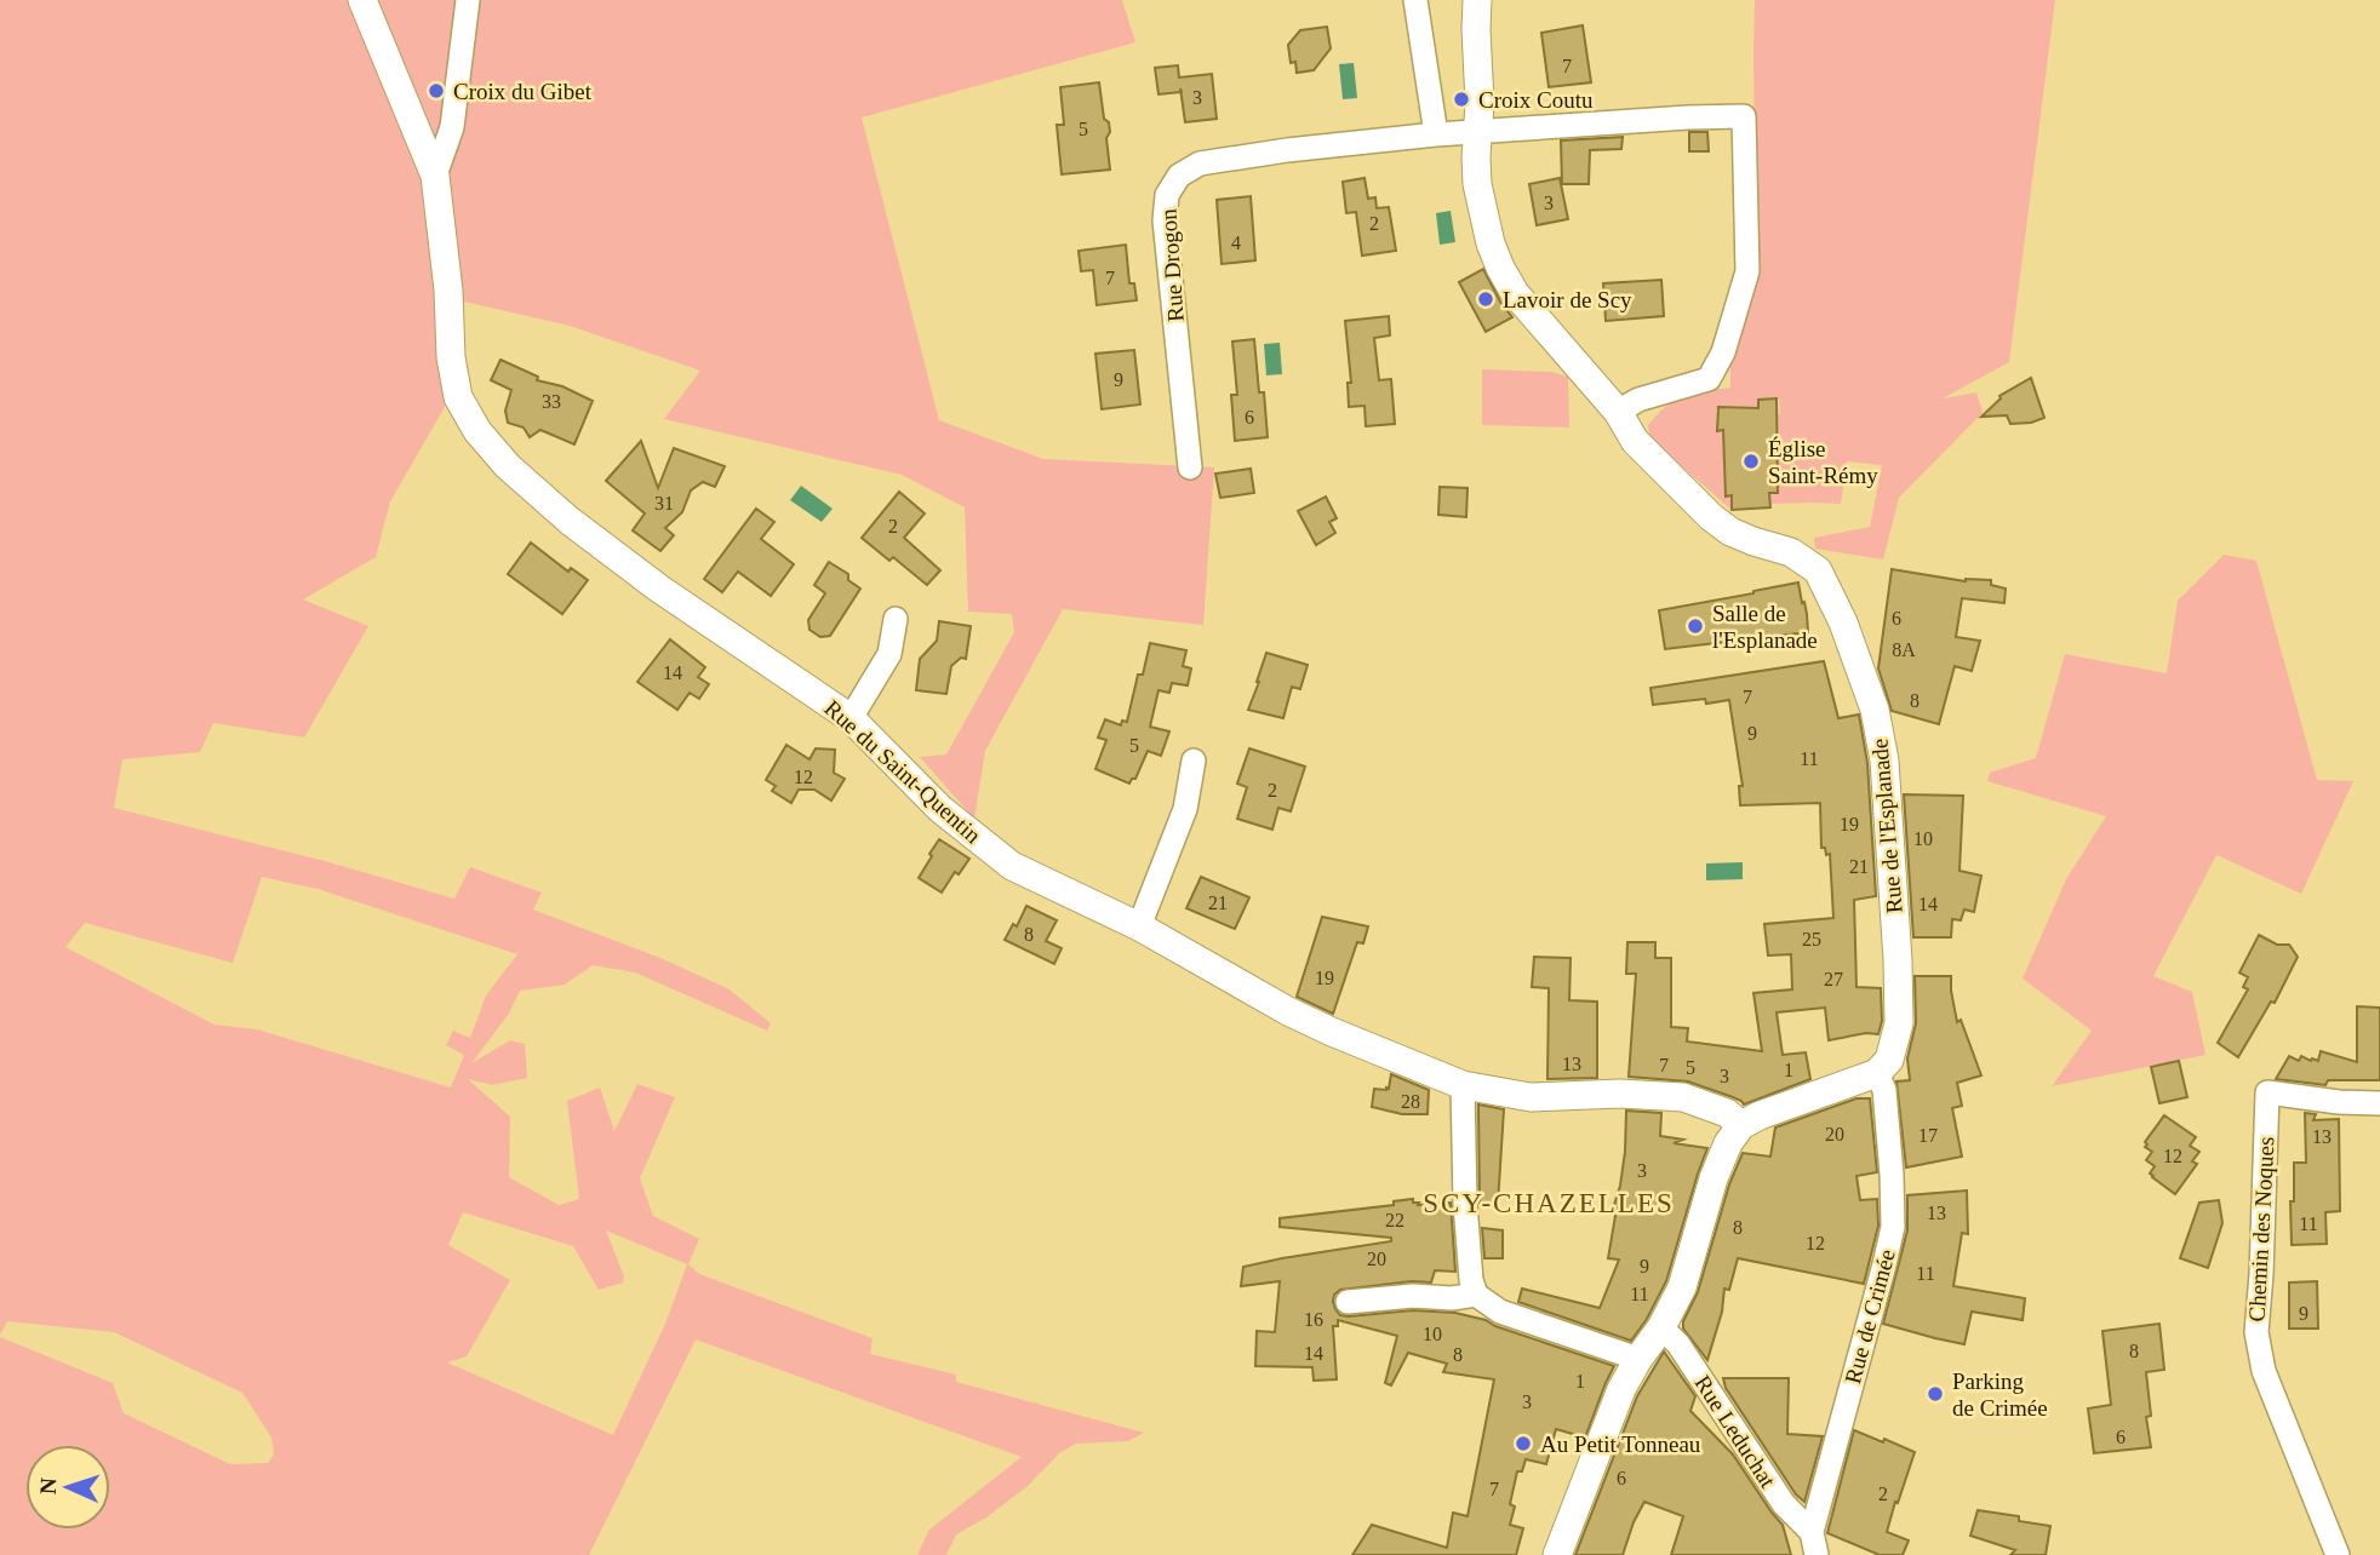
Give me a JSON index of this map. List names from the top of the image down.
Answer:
{
  "streets": {
    "street": [
      "Rue Drogon",
      "Rue du Saint-Quentin",
      "Rue de l'Esplanade",
      "Chemin des Noques",
      "Rue de Crimée",
      "Rue Leduchat"
    ]
  },
  "crossings": [
    ["Rue Drogon", "Rue de l'Esplanade"],
    ["Rue de l'Esplanade", "Rue de Crimée"],
    ["Rue de Crimée", "Rue Leduchat"]
  ],
  "districts": ["SCY-CHAZELLES"],
  "places": [
    "Croix du Gibet",
    "Croix Coutu",
    "Lavoir de Scy",
    "Église Saint-Rémy",
    "Salle de l'Esplanade",
    "Parking de Crimée",
    "Au Petit Tonneau"
  ],
  "house_numbers": [
    "7",
    "3",
    "5",
    "3",
    "2",
    "4",
    "7",
    "9",
    "33",
    "6",
    "31",
    "2",
    "6",
    "8A",
    "14",
    "7",
    "8",
    "9",
    "5",
    "11",
    "12",
    "2",
    "19",
    "10",
    "21",
    "21",
    "14",
    "8",
    "25",
    "19",
    "27",
    "13",
    "7",
    "5",
    "1",
    "3",
    "28",
    "20",
    "17",
    "13",
    "12",
    "3",
    "13",
    "22",
    "11",
    "8",
    "12",
    "20",
    "9",
    "11",
    "11",
    "9",
    "16",
    "10",
    "8",
    "14",
    "8",
    "1",
    "3",
    "6",
    "6",
    "7",
    "2"
  ],
  "north": "left"
}
